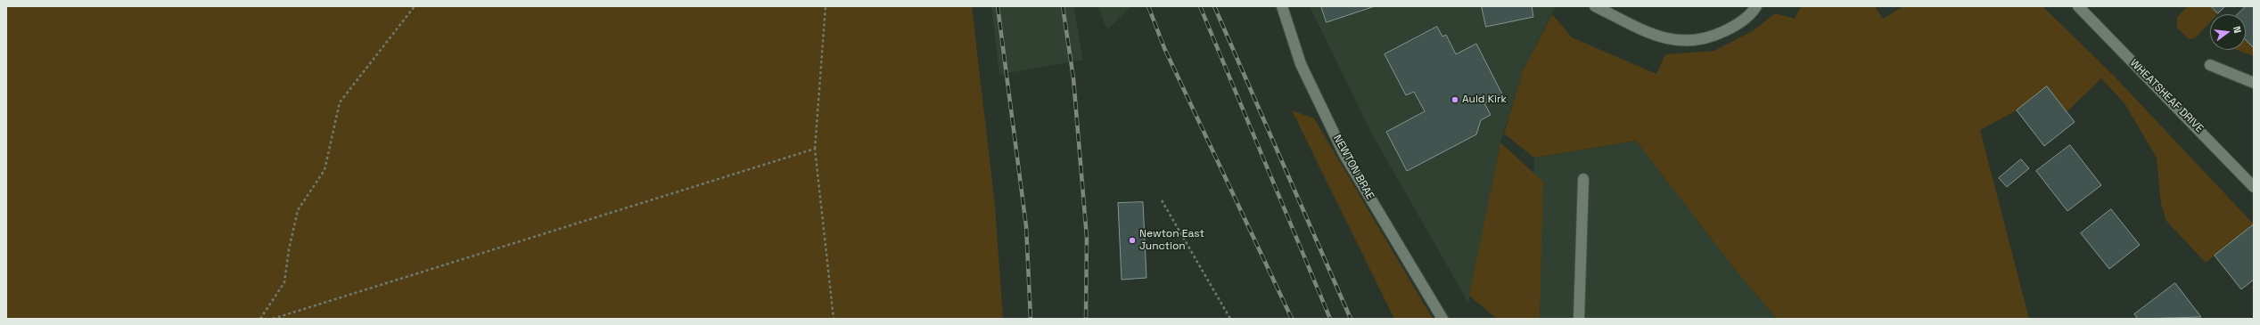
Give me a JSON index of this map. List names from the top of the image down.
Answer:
{
  "streets": {
    "street": ["WHEATSHEAF DRIVE", "NEWTON BRAE"]
  },
  "places": ["Auld Kirk", "Newton East Junction"],
  "north": "right"
}
